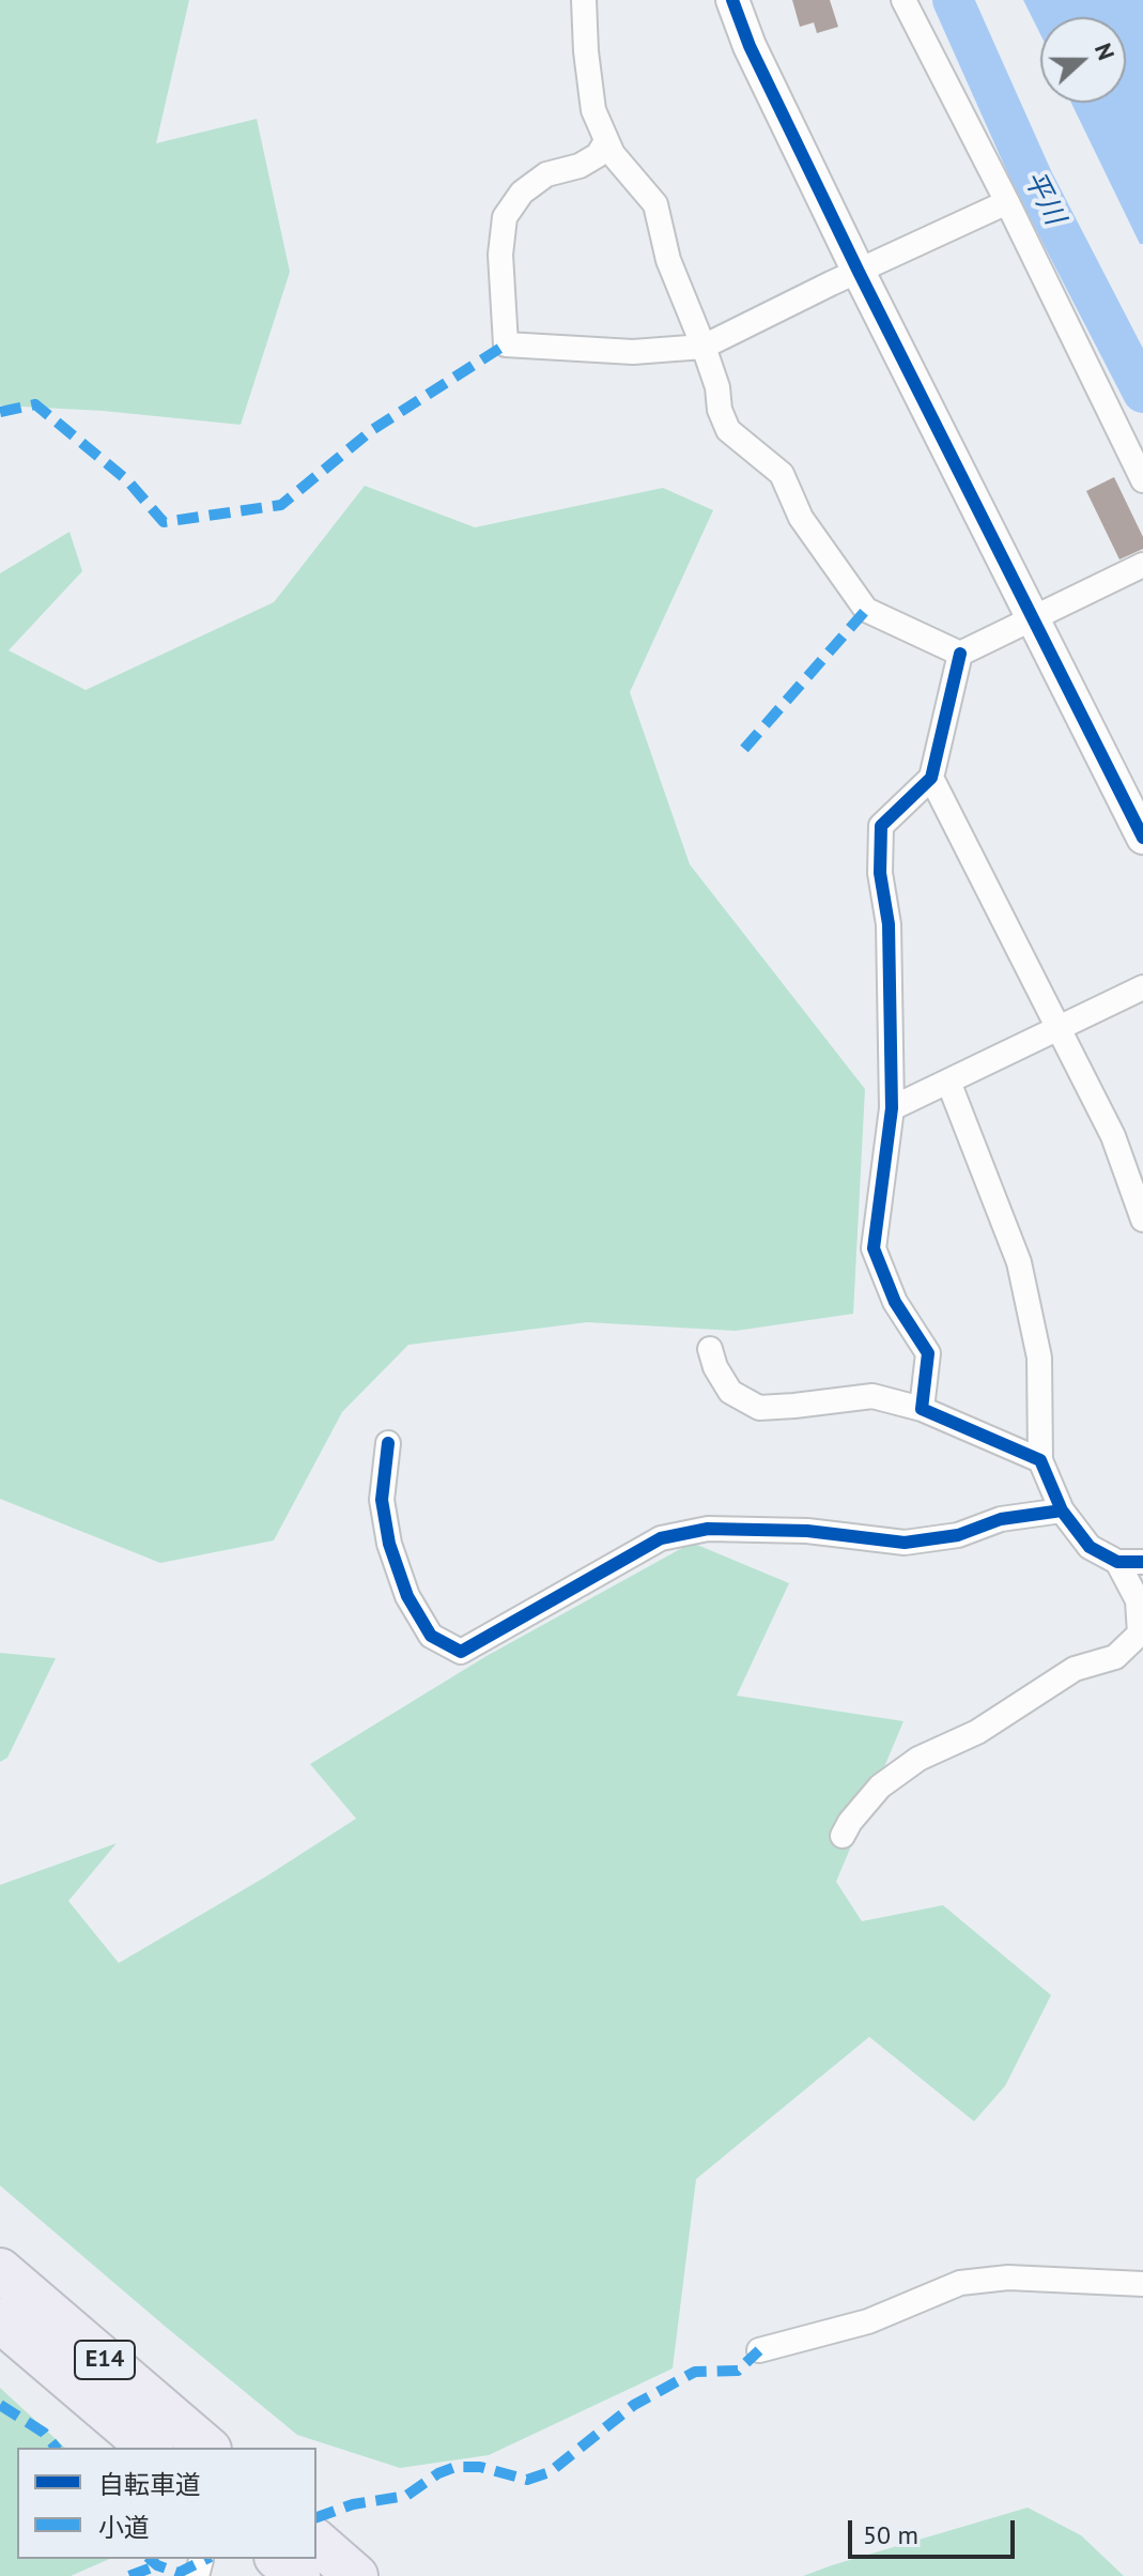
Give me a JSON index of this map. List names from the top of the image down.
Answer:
{
  "streets": {
    "highway": ["E14"]
  },
  "water": ["平川"],
  "legend": ["自転車道", "小道"],
  "scale_bar": "50 m",
  "north": "right"
}
